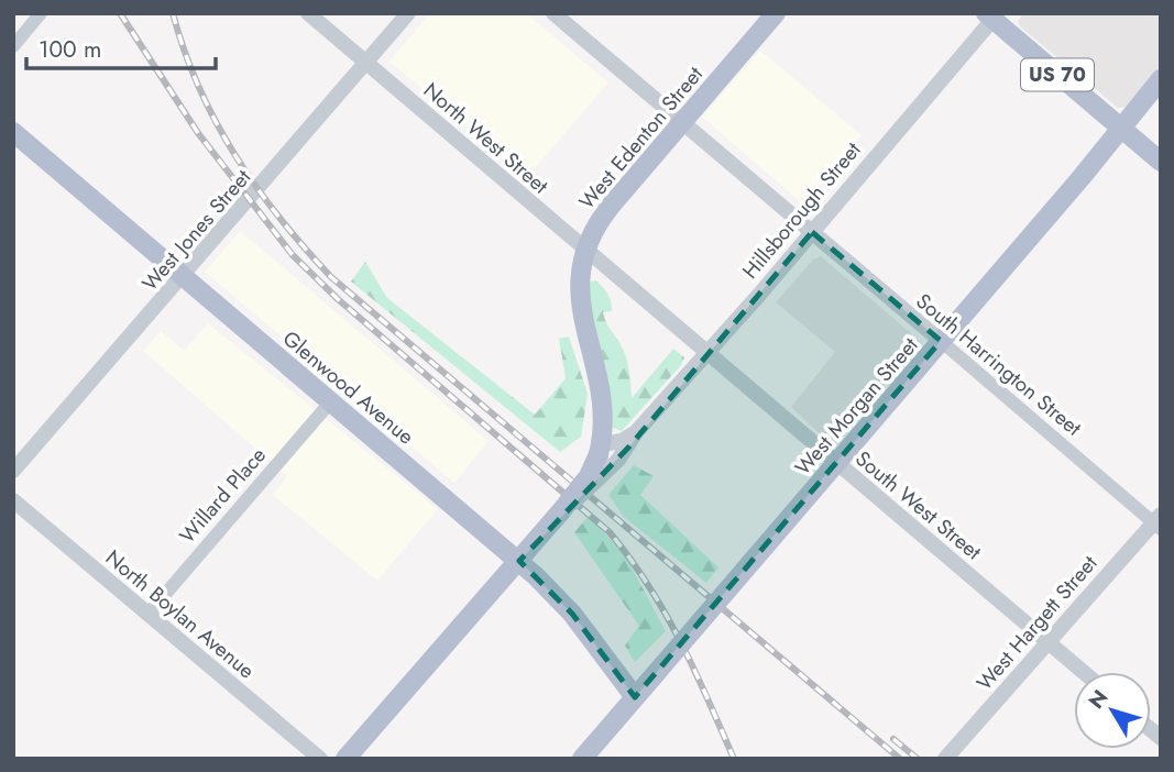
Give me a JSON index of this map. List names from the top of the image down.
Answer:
{
  "streets": {
    "main road": [
      "US 70",
      "West Edenton Street",
      "Hillsborough Street",
      "Glenwood Avenue",
      "West Morgan Street"
    ],
    "street": [
      "North West Street",
      "West Jones Street",
      "South Harrington Street",
      "Willard Place",
      "South West Street",
      "North Boylan Avenue",
      "West Hargett Street"
    ]
  },
  "crossings": [
    ["US 70", "Hillsborough Street"],
    ["US 70", "West Morgan Street"],
    ["North West Street", "West Edenton Street"],
    ["North West Street", "Hillsborough Street"],
    ["North West Street", "West Jones Street"],
    ["North West Street", "South West Street"],
    ["West Edenton Street", "Hillsborough Street"],
    ["West Edenton Street", "South Harrington Street"],
    ["Hillsborough Street", "South Harrington Street"],
    ["Hillsborough Street", "Glenwood Avenue"],
    ["Hillsborough Street", "South West Street"],
    ["West Jones Street", "Glenwood Avenue"],
    ["South Harrington Street", "West Morgan Street"],
    ["South Harrington Street", "West Hargett Street"],
    ["Glenwood Avenue", "West Morgan Street"],
    ["Glenwood Avenue", "Willard Place"],
    ["West Morgan Street", "South West Street"],
    ["Willard Place", "North Boylan Avenue"],
    ["South West Street", "West Hargett Street"]
  ],
  "scale_bar": "100 m",
  "north": "top left"
}
